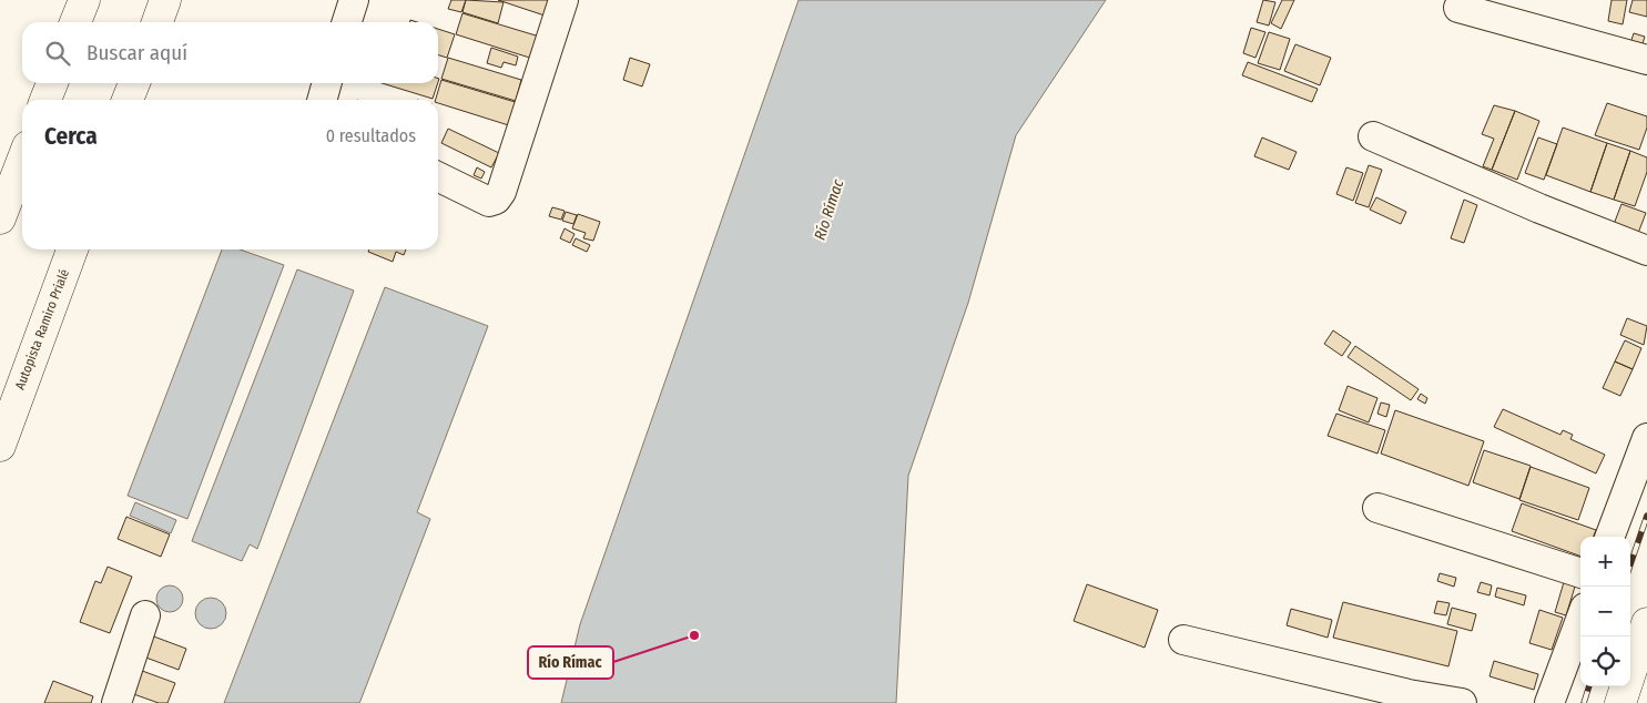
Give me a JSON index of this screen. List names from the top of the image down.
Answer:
{
  "streets": {
    "highway": ["Autopista Ramiro Prialé"]
  },
  "water": ["Río Rímac"],
  "places": ["Río Rímac"],
  "page": {
    "search": "Buscar aquí",
    "heading": ["Cerca", "0 resultados"],
    "map_buttons": ["+", "−"]
  }
}
